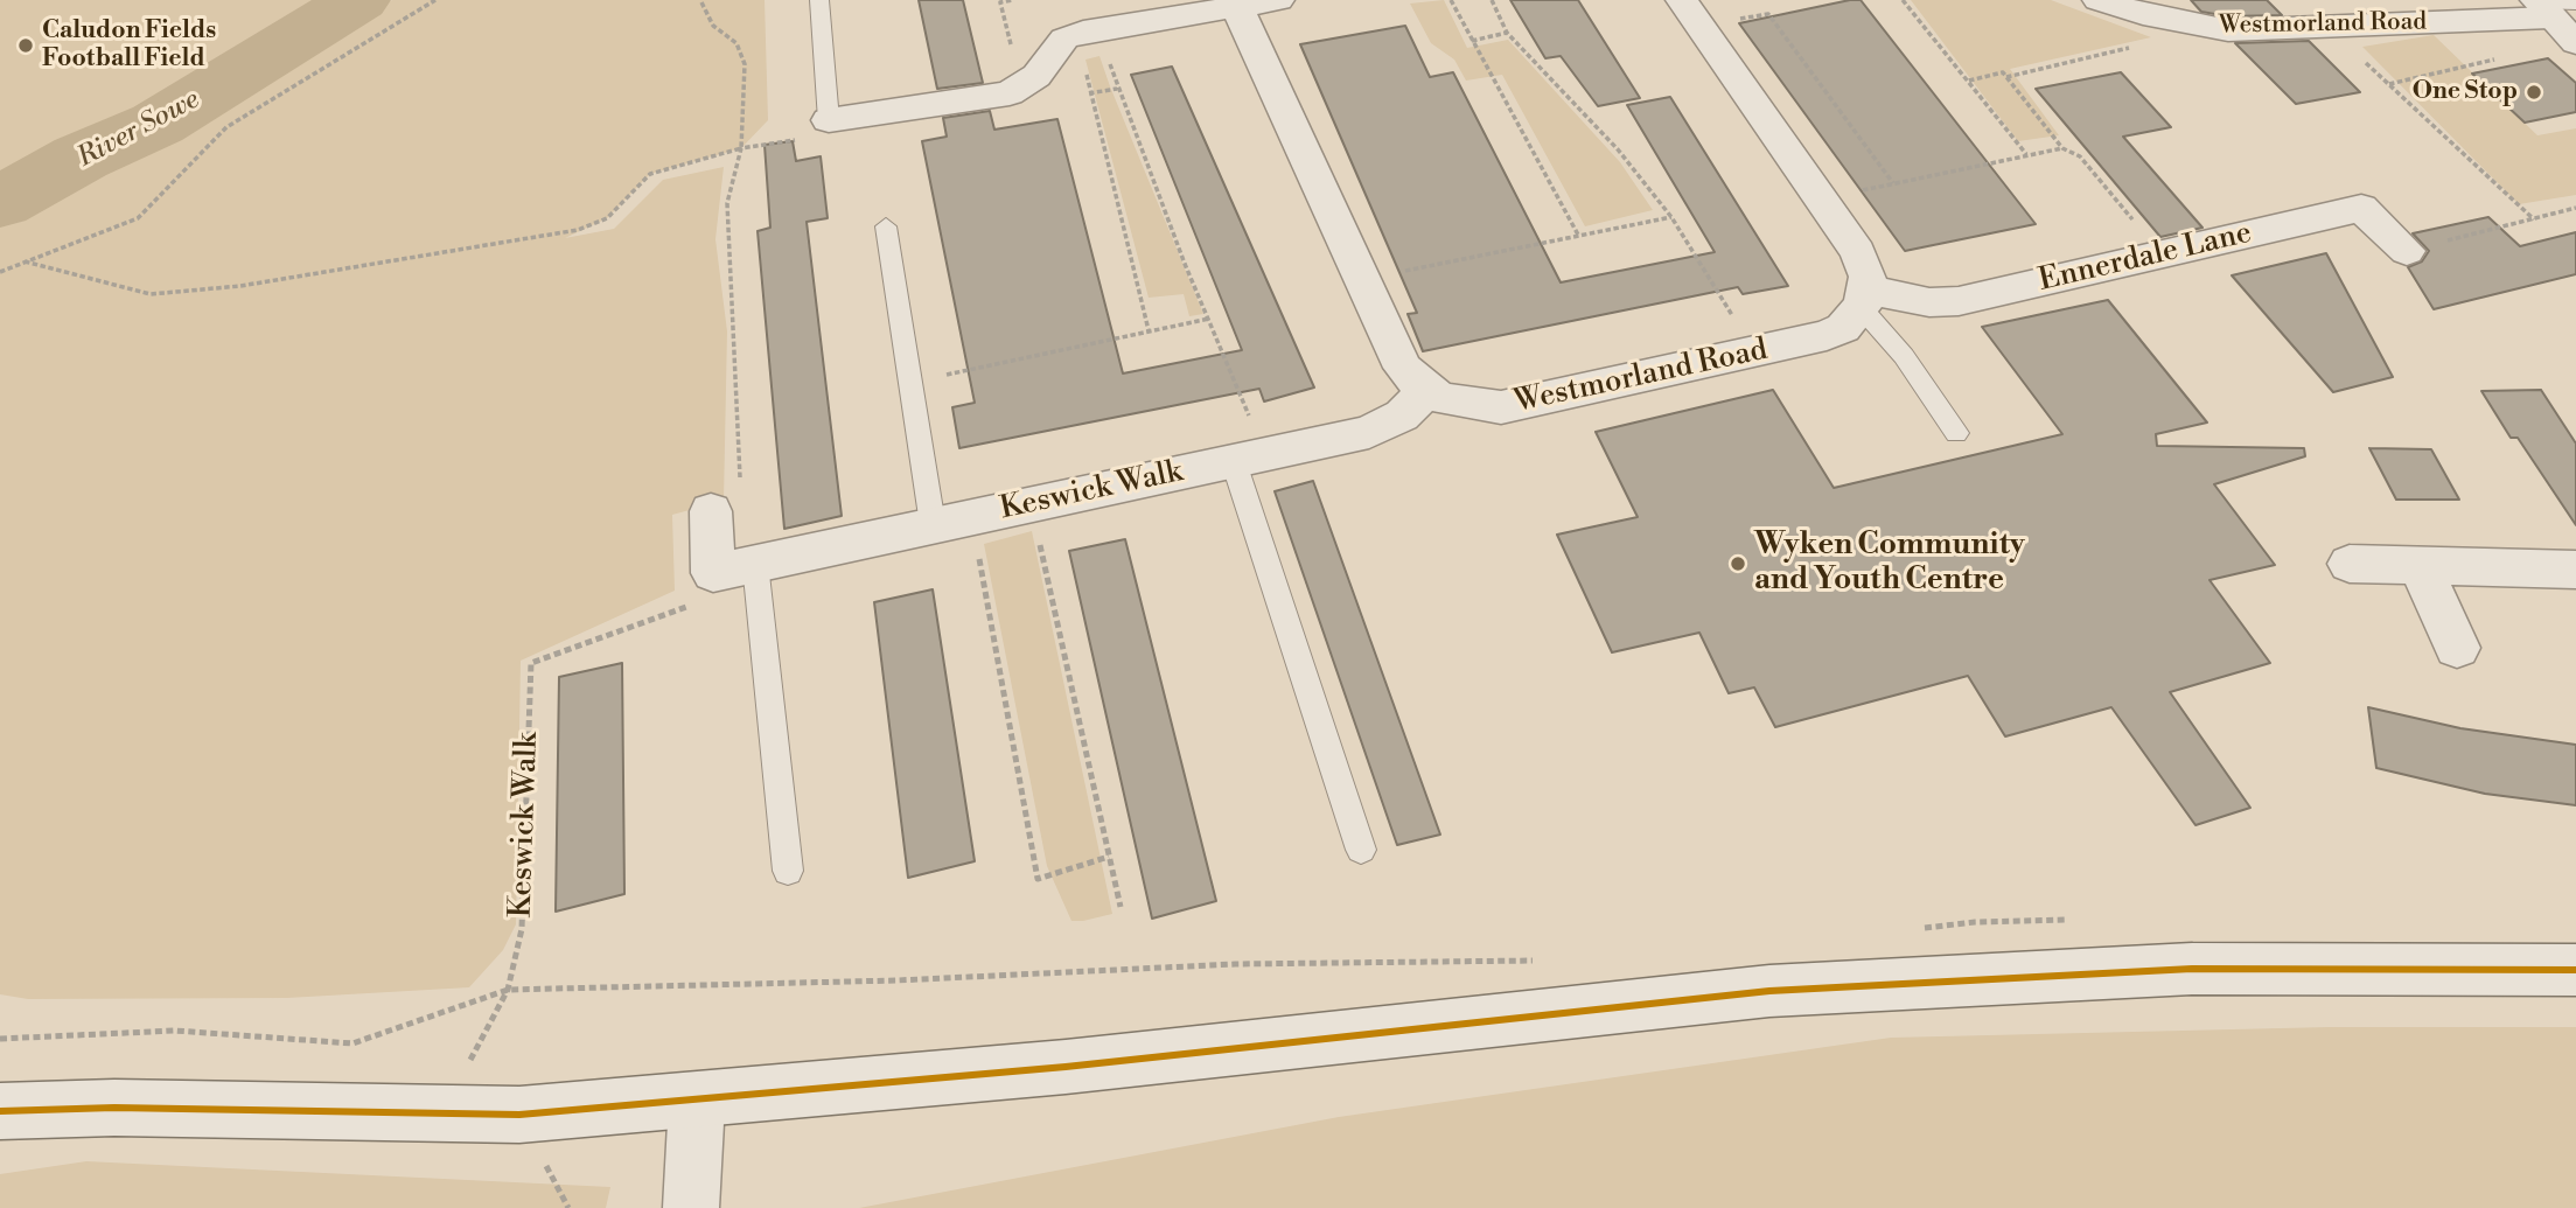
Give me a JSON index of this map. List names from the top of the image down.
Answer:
{
  "streets": {
    "street": ["Westmorland Road", "Ennerdale Lane", "Keswick Walk"]
  },
  "crossings": [
    ["Westmorland Road", "Ennerdale Lane"],
    ["Westmorland Road", "Keswick Walk"]
  ],
  "water": ["River Sowe"],
  "places": ["Caludon Fields Football Field", "One Stop", "Wyken Community and Youth Centre"]
}
